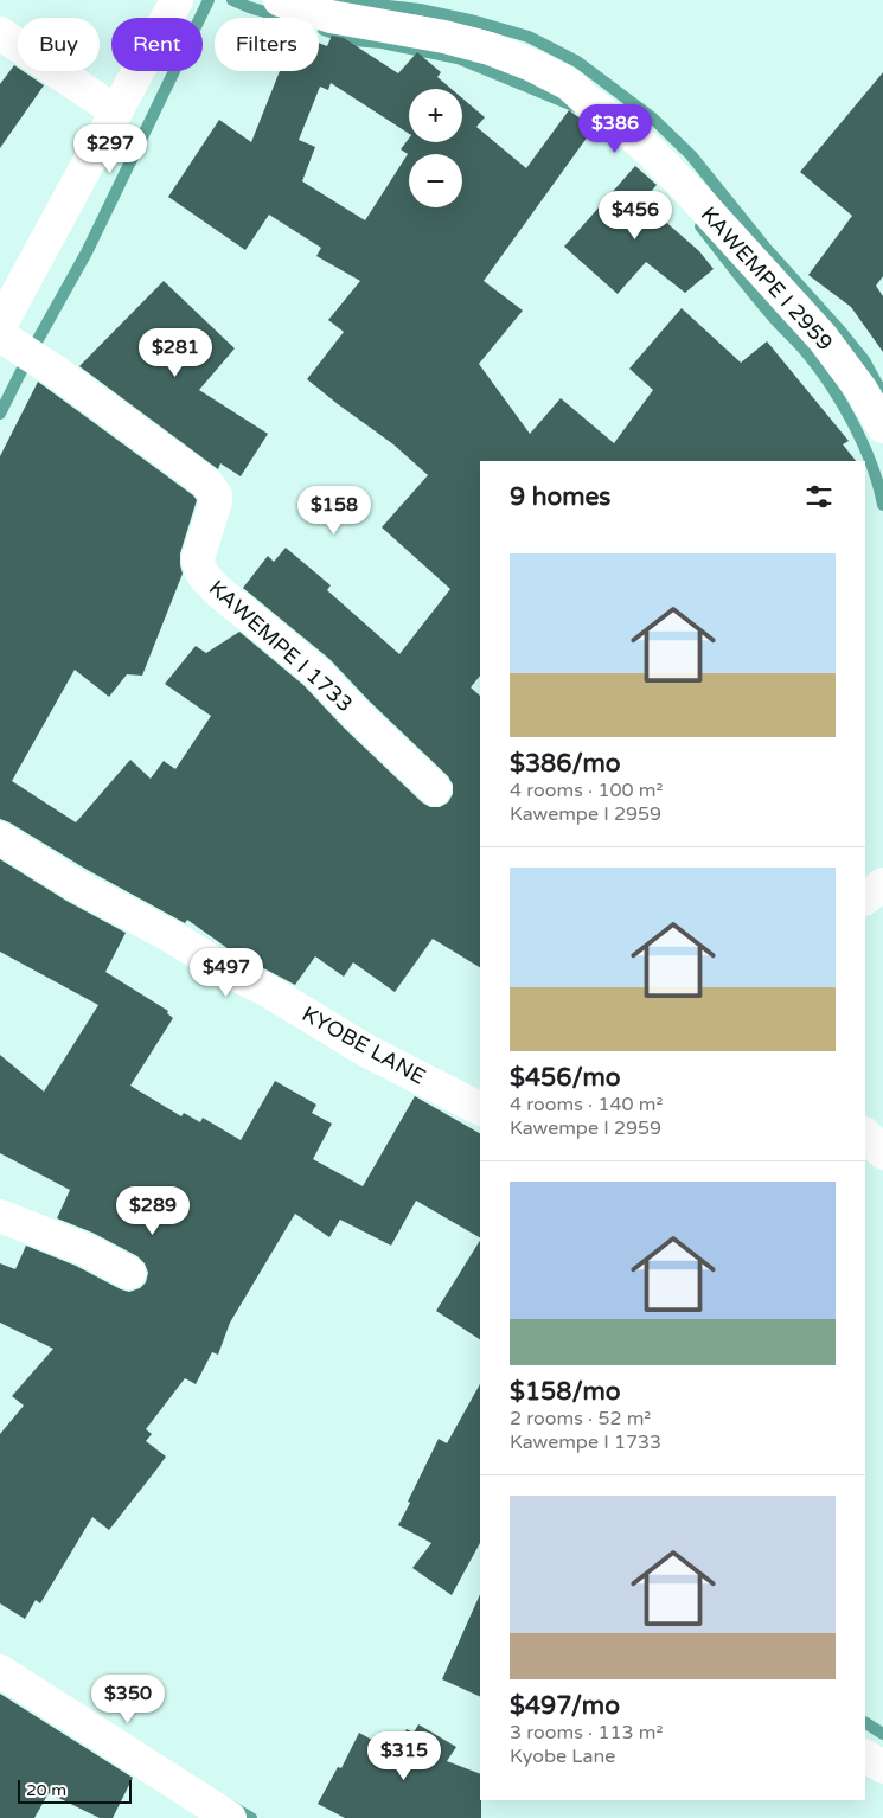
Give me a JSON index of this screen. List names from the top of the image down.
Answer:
{
  "streets": {
    "street": ["KAWEMPE I 2959", "KAWEMPE I 1733", "KYOBE LANE"]
  },
  "scale_bar": "20 m",
  "page": {
    "chip": ["Buy", "Rent", "Filters"],
    "map_buttons": ["+", "−"],
    "price": [
      "$386",
      "$297",
      "$456",
      "$281",
      "$158",
      "$497",
      "$289",
      "$350",
      "$315"
    ],
    "heading": "9 homes",
    "list": [
      {
        "name": "$386/mo",
        "note": "4 rooms · 100 m² · Kawempe I 2959"
      },
      {
        "name": "$456/mo",
        "note": "4 rooms · 140 m² · Kawempe I 2959"
      },
      {
        "name": "$158/mo",
        "note": "2 rooms · 52 m² · Kawempe I 1733"
      },
      {
        "name": "$497/mo",
        "note": "3 rooms · 113 m² · Kyobe Lane"
      }
    ],
    "scale": "20 m"
  }
}
